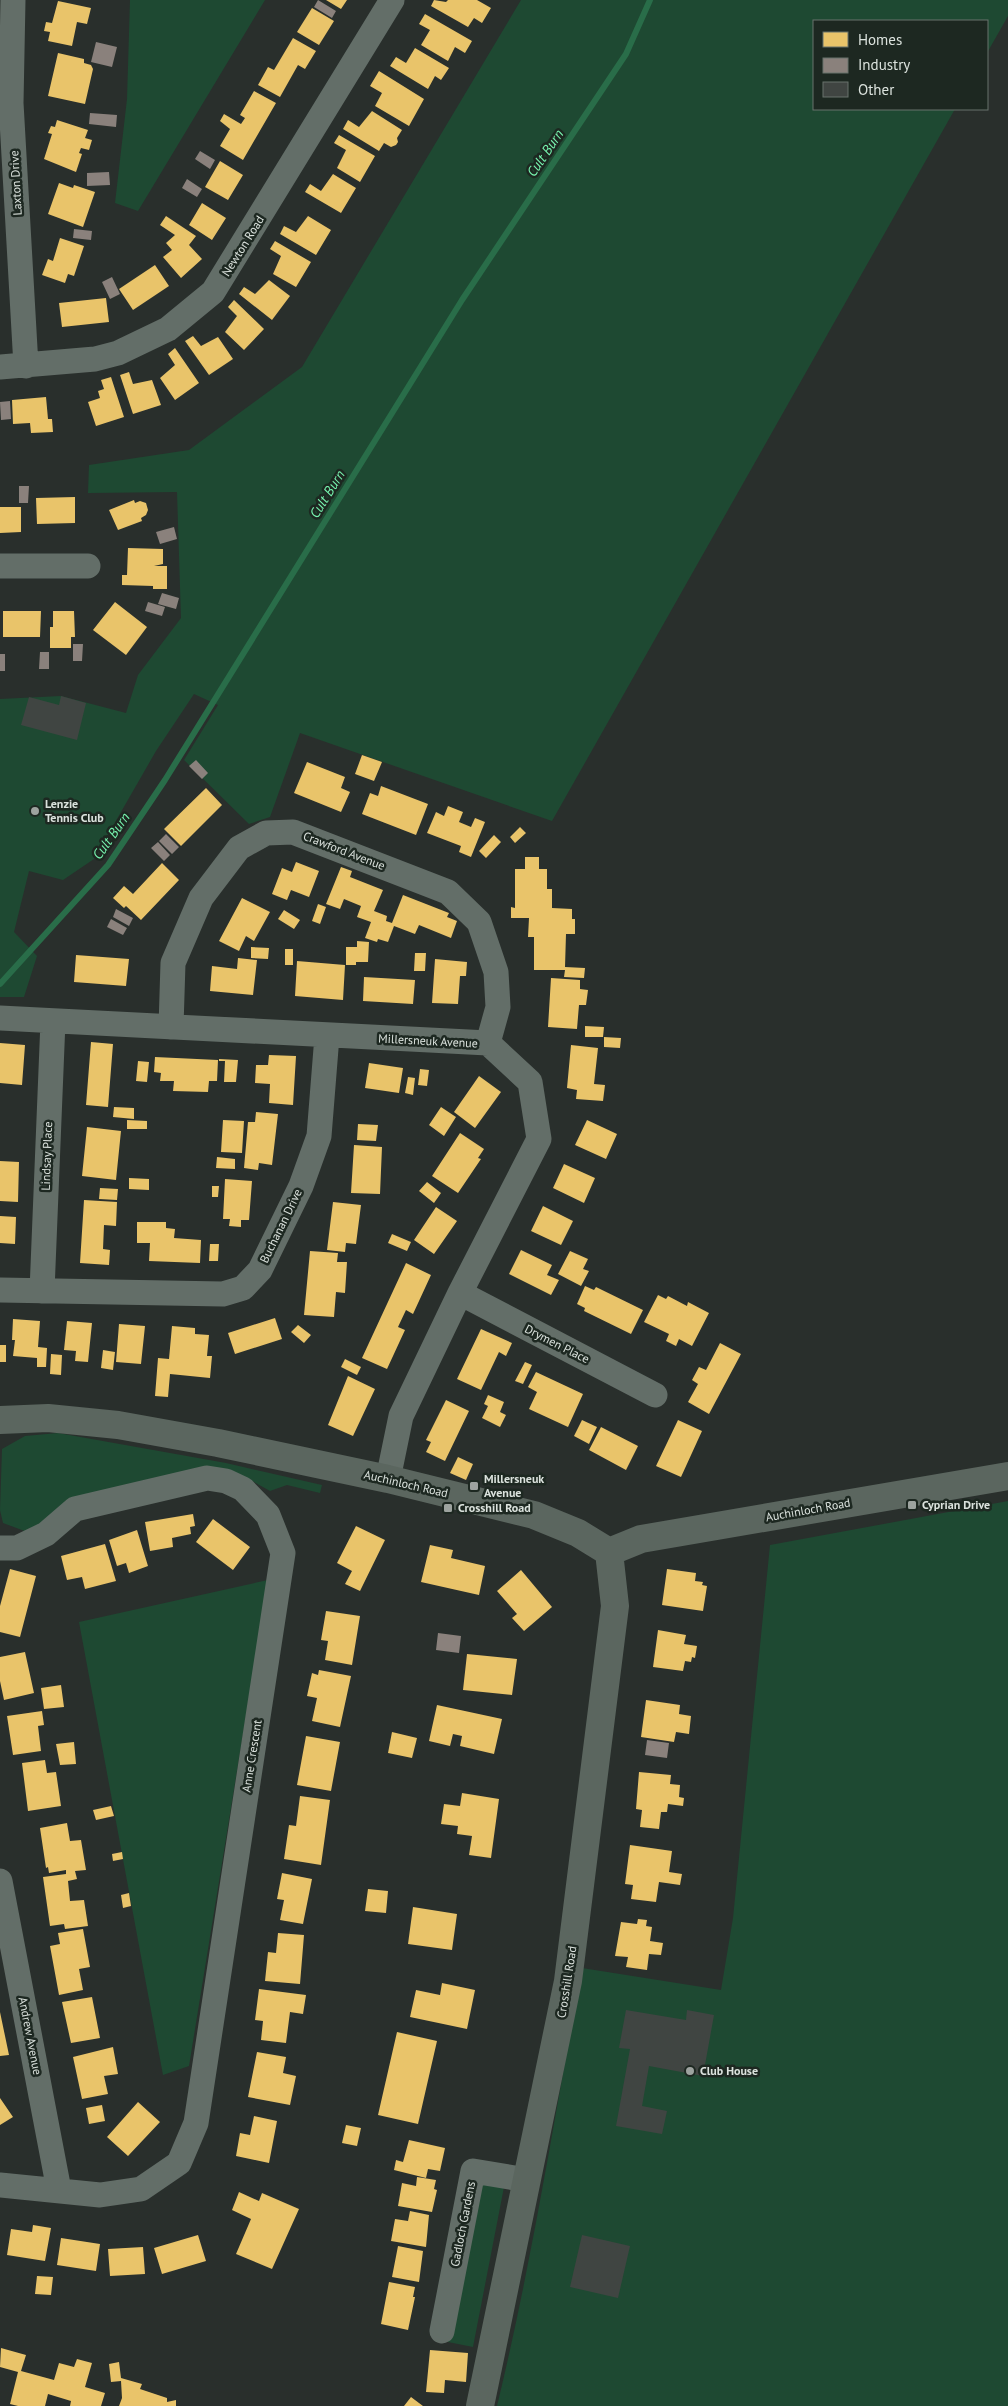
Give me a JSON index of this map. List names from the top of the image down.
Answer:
{
  "streets": {
    "main road": ["Auchinloch Road", "Crosshill Road"],
    "street": [
      "Laxton Drive",
      "Newton Road",
      "Crawford Avenue",
      "Millersneuk Avenue",
      "Lindsay Place",
      "Buchanan Drive",
      "Drymen Place",
      "Anne Crescent",
      "Andrew Avenue",
      "Gadloch Gardens"
    ]
  },
  "crossings": [
    ["Laxton Drive", "Newton Road"],
    ["Crawford Avenue", "Millersneuk Avenue"],
    ["Millersneuk Avenue", "Lindsay Place"],
    ["Millersneuk Avenue", "Buchanan Drive"],
    ["Millersneuk Avenue", "Drymen Place"],
    ["Millersneuk Avenue", "Auchinloch Road"],
    ["Lindsay Place", "Buchanan Drive"],
    ["Auchinloch Road", "Crosshill Road"],
    ["Anne Crescent", "Andrew Avenue"],
    ["Crosshill Road", "Gadloch Gardens"]
  ],
  "water": ["Cult Burn"],
  "places": {
    "other": ["Lenzie Tennis Club", "Club House"],
    "transit": ["Millersneuk Avenue", "Cyprian Drive", "Crosshill Road"]
  },
  "legend": ["Homes", "Industry", "Other"]
}
